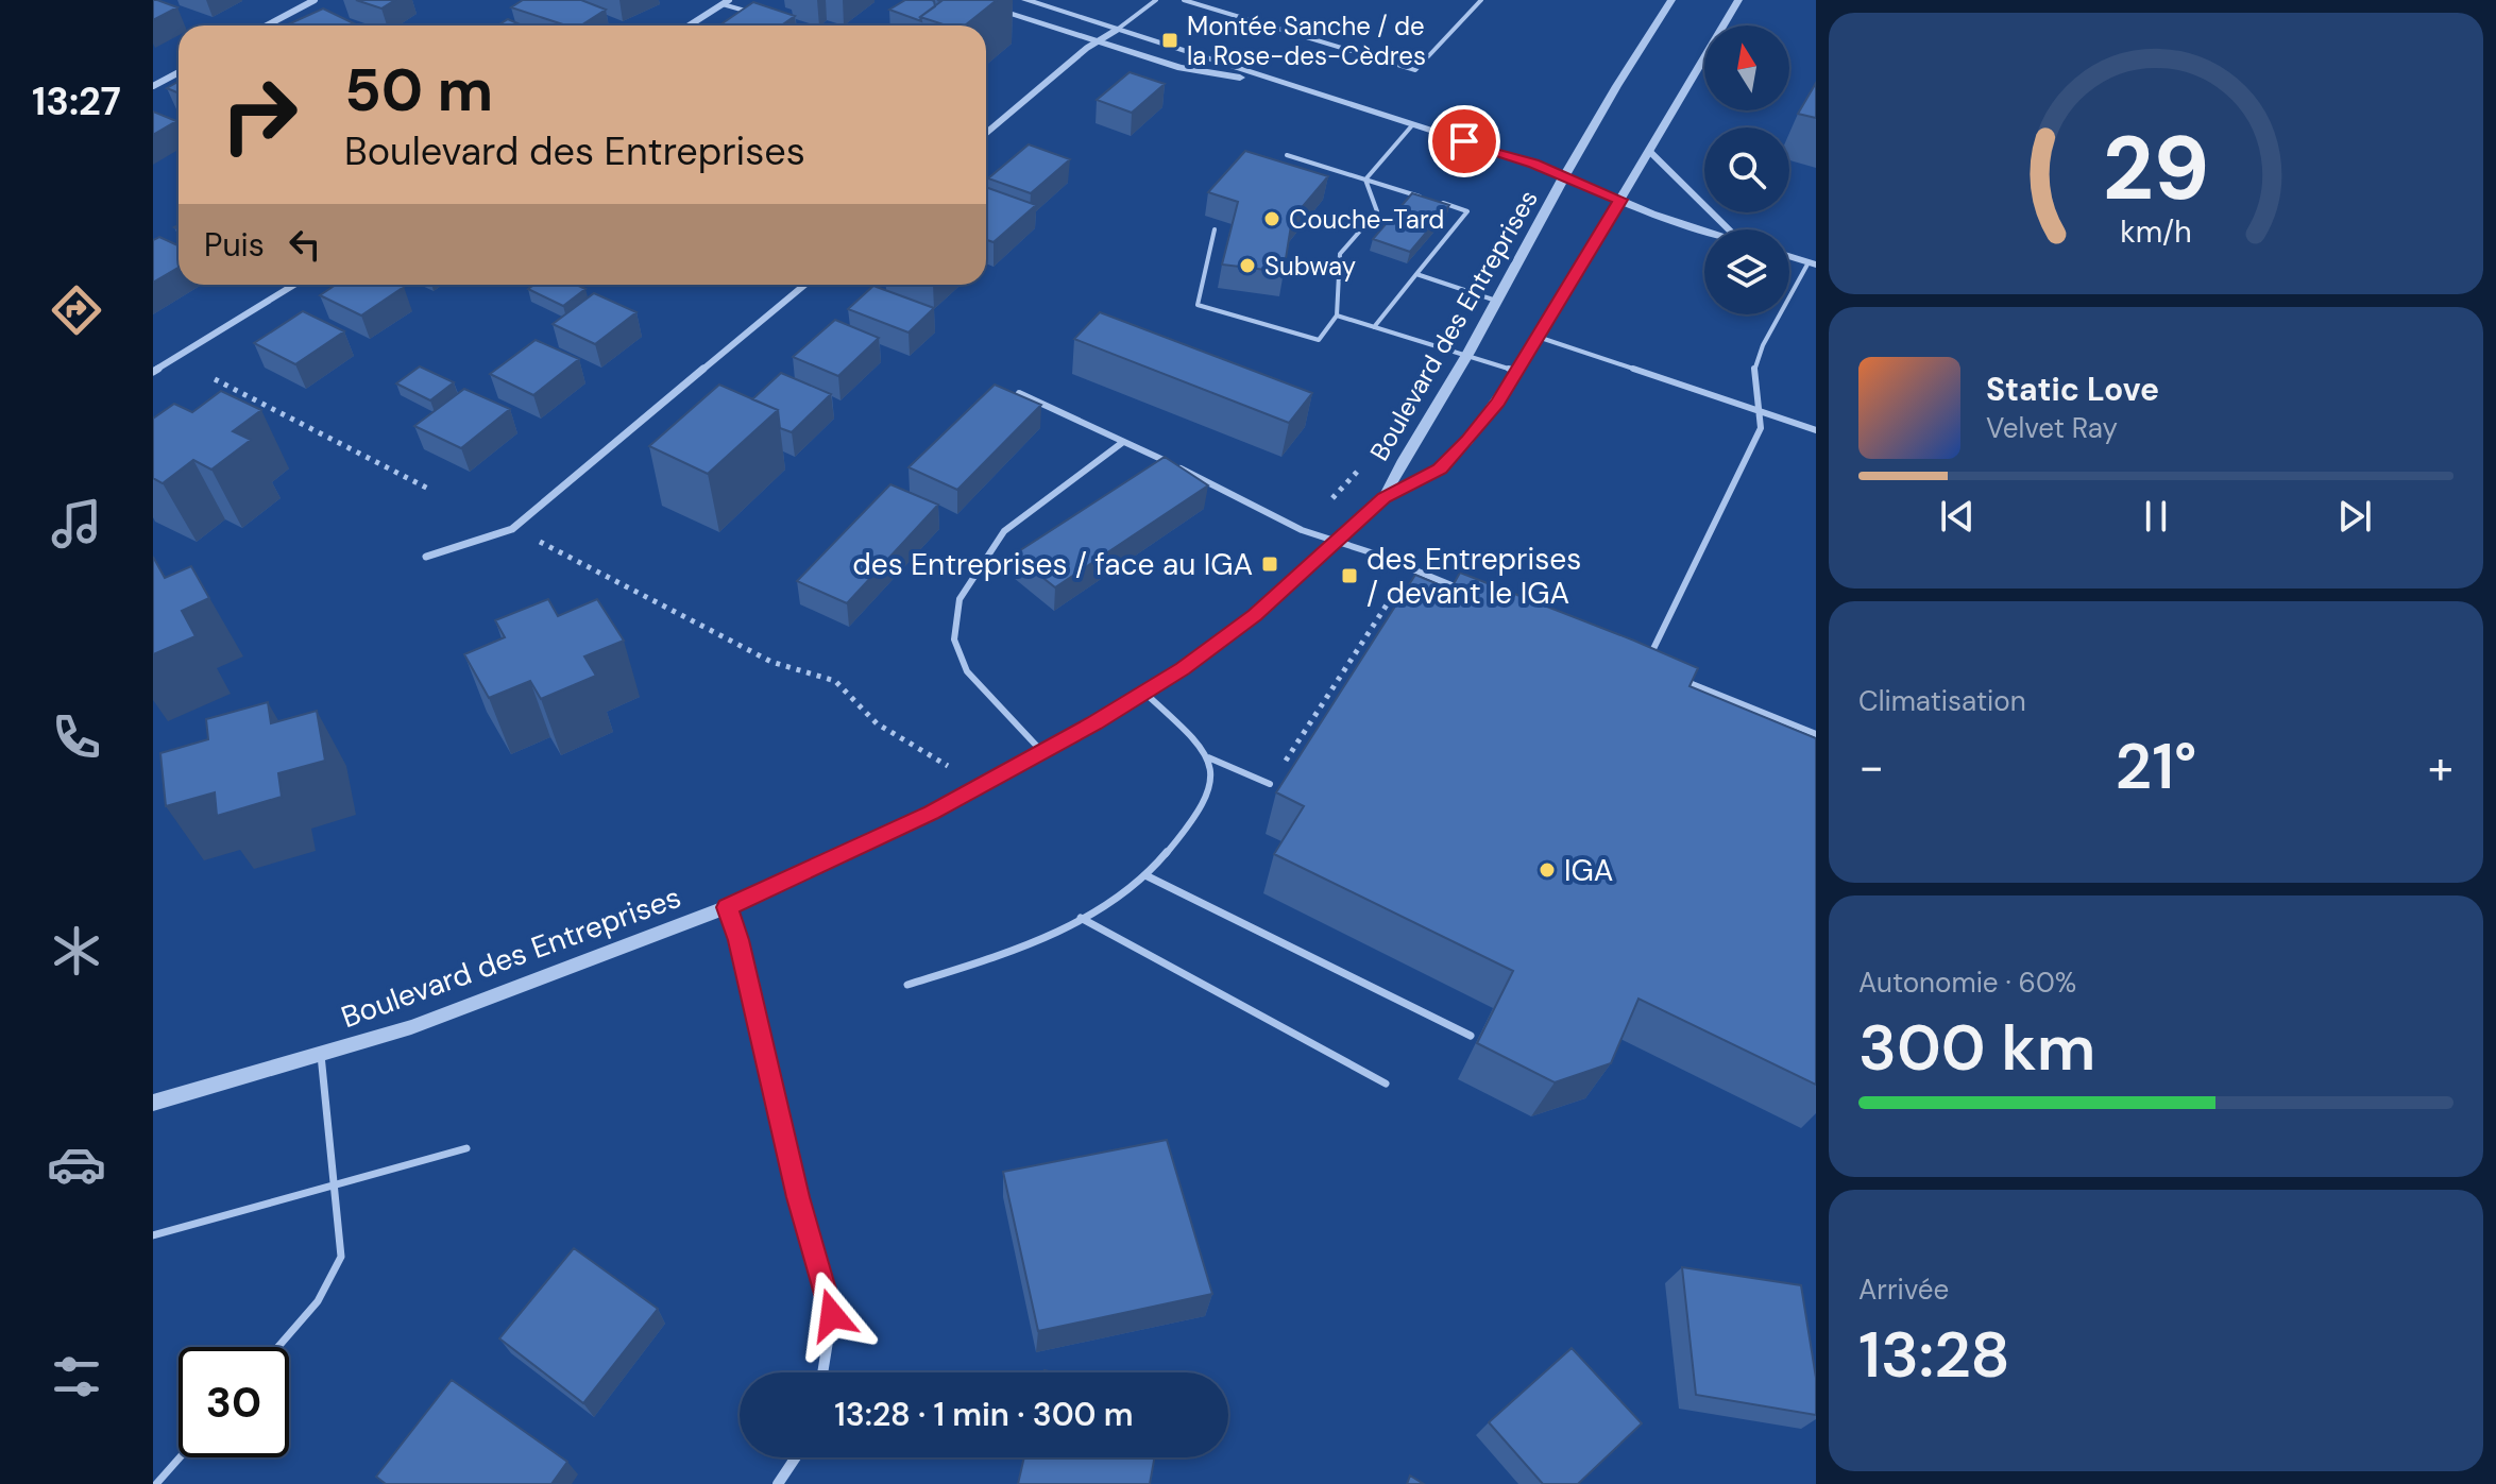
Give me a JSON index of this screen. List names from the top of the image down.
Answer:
{
  "streets": {
    "street": ["Boulevard des Entreprises"]
  },
  "places": {
    "transit": ["Montée Sanche / de la Rose-des-Cèdres", "des Entreprises / face au IGA", "des Entreprises / devant le IGA"],
    "other": ["Couche-Tard", "Subway", "IGA"]
  },
  "north": "top",
  "page": {
    "tabs": "13:27",
    "turn": ["50 m", "Boulevard des Entreprises"],
    "then": "Puis",
    "song": ["Static Love", "Velvet Ray"],
    "tile": [
      "Climatisation",
      ["Autonomie · 60%", "300 km"],
      ["Arrivée", "13:28"]
    ],
    "heat": ["−", "21°", "+"],
    "limit": "30",
    "trip": "13:28 · 1 min · 300 m",
    "gauge": ["29", "km/h"]
  }
}
